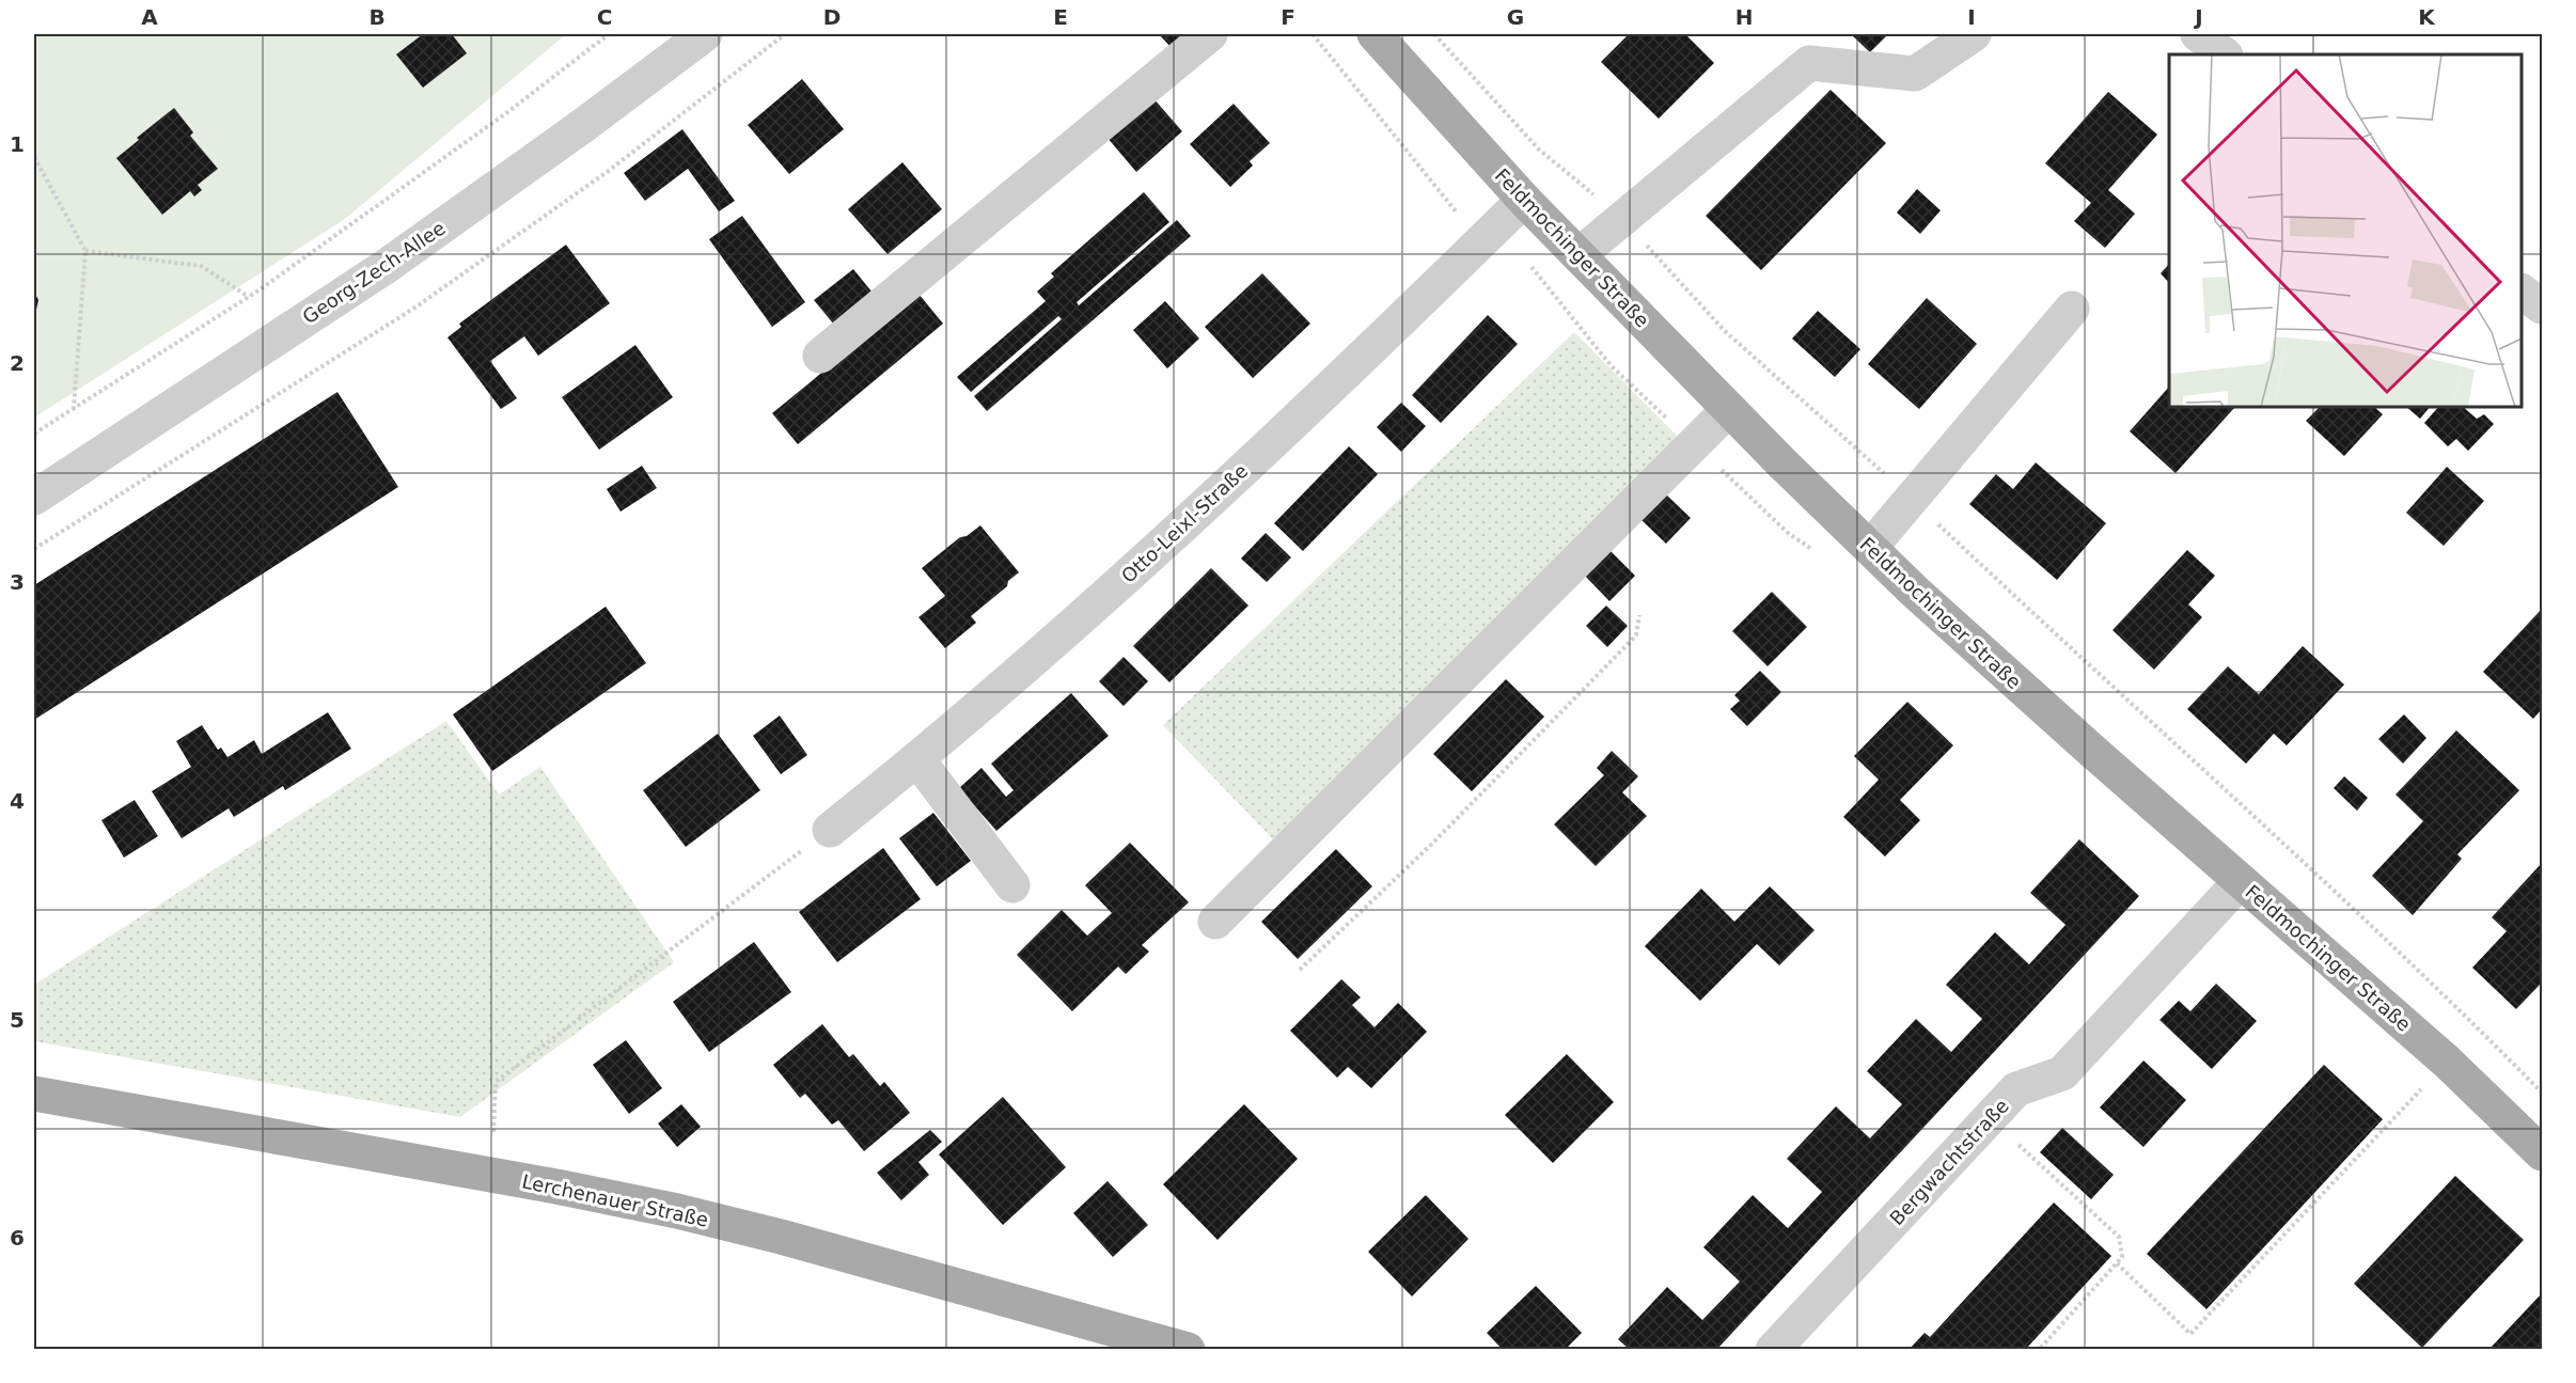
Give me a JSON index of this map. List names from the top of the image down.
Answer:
{
  "streets": {
    "main road": ["Feldmochinger Straße", "Lerchenauer Straße"],
    "street": ["Georg-Zech-Allee", "Otto-Leixl-Straße", "Bergwachtstraße"]
  },
  "crossings": [
    ["Feldmochinger Straße", "Otto-Leixl-Straße"],
    ["Feldmochinger Straße", "Bergwachtstraße"]
  ],
  "grid": {
    "columns": [
      "A",
      "B",
      "C",
      "D",
      "E",
      "F",
      "G",
      "H",
      "I",
      "J",
      "K"
    ],
    "rows": [
      "1",
      "2",
      "3",
      "4",
      "5",
      "6"
    ]
  }
}
